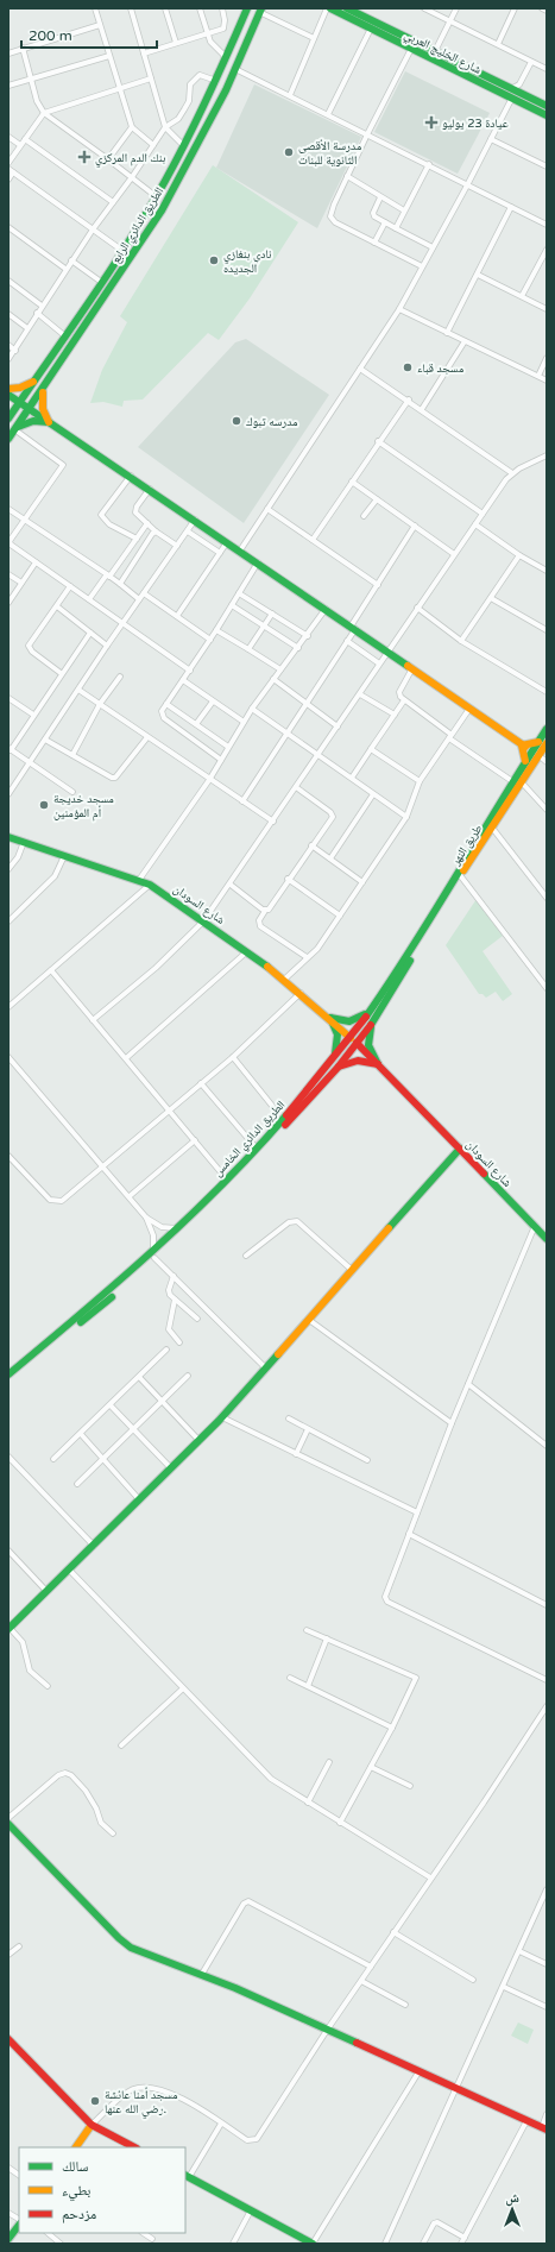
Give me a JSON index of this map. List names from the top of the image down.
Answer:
{
  "streets": {
    "main road": [
      "شارع الخليج العربي",
      "الطريق الدائري الرابع",
      "طريق النهر",
      "شارع السودان",
      "الطريق الدائري الخامس"
    ]
  },
  "crossings": [
    ["طريق النهر", "الطريق الدائري الخامس"],
    ["شارع السودان", "الطريق الدائري الخامس"]
  ],
  "places": {
    "health": ["عيادة 23 يوليو", "بنك الدم المركزي"],
    "other": [
      "مدرسة الأقصى الثانوية للبنات",
      "نادي بنغازي الجديده",
      "مسجد قباء",
      "مدرسه تبوك",
      "مسجد خديجة أم المؤمنين",
      "مسجد أمنا عائشة رضي الله عنها."
    ]
  },
  "legend": ["سالك", "بطيء", "مزدحم"],
  "scale_bar": "200 m",
  "north": "top"
}
